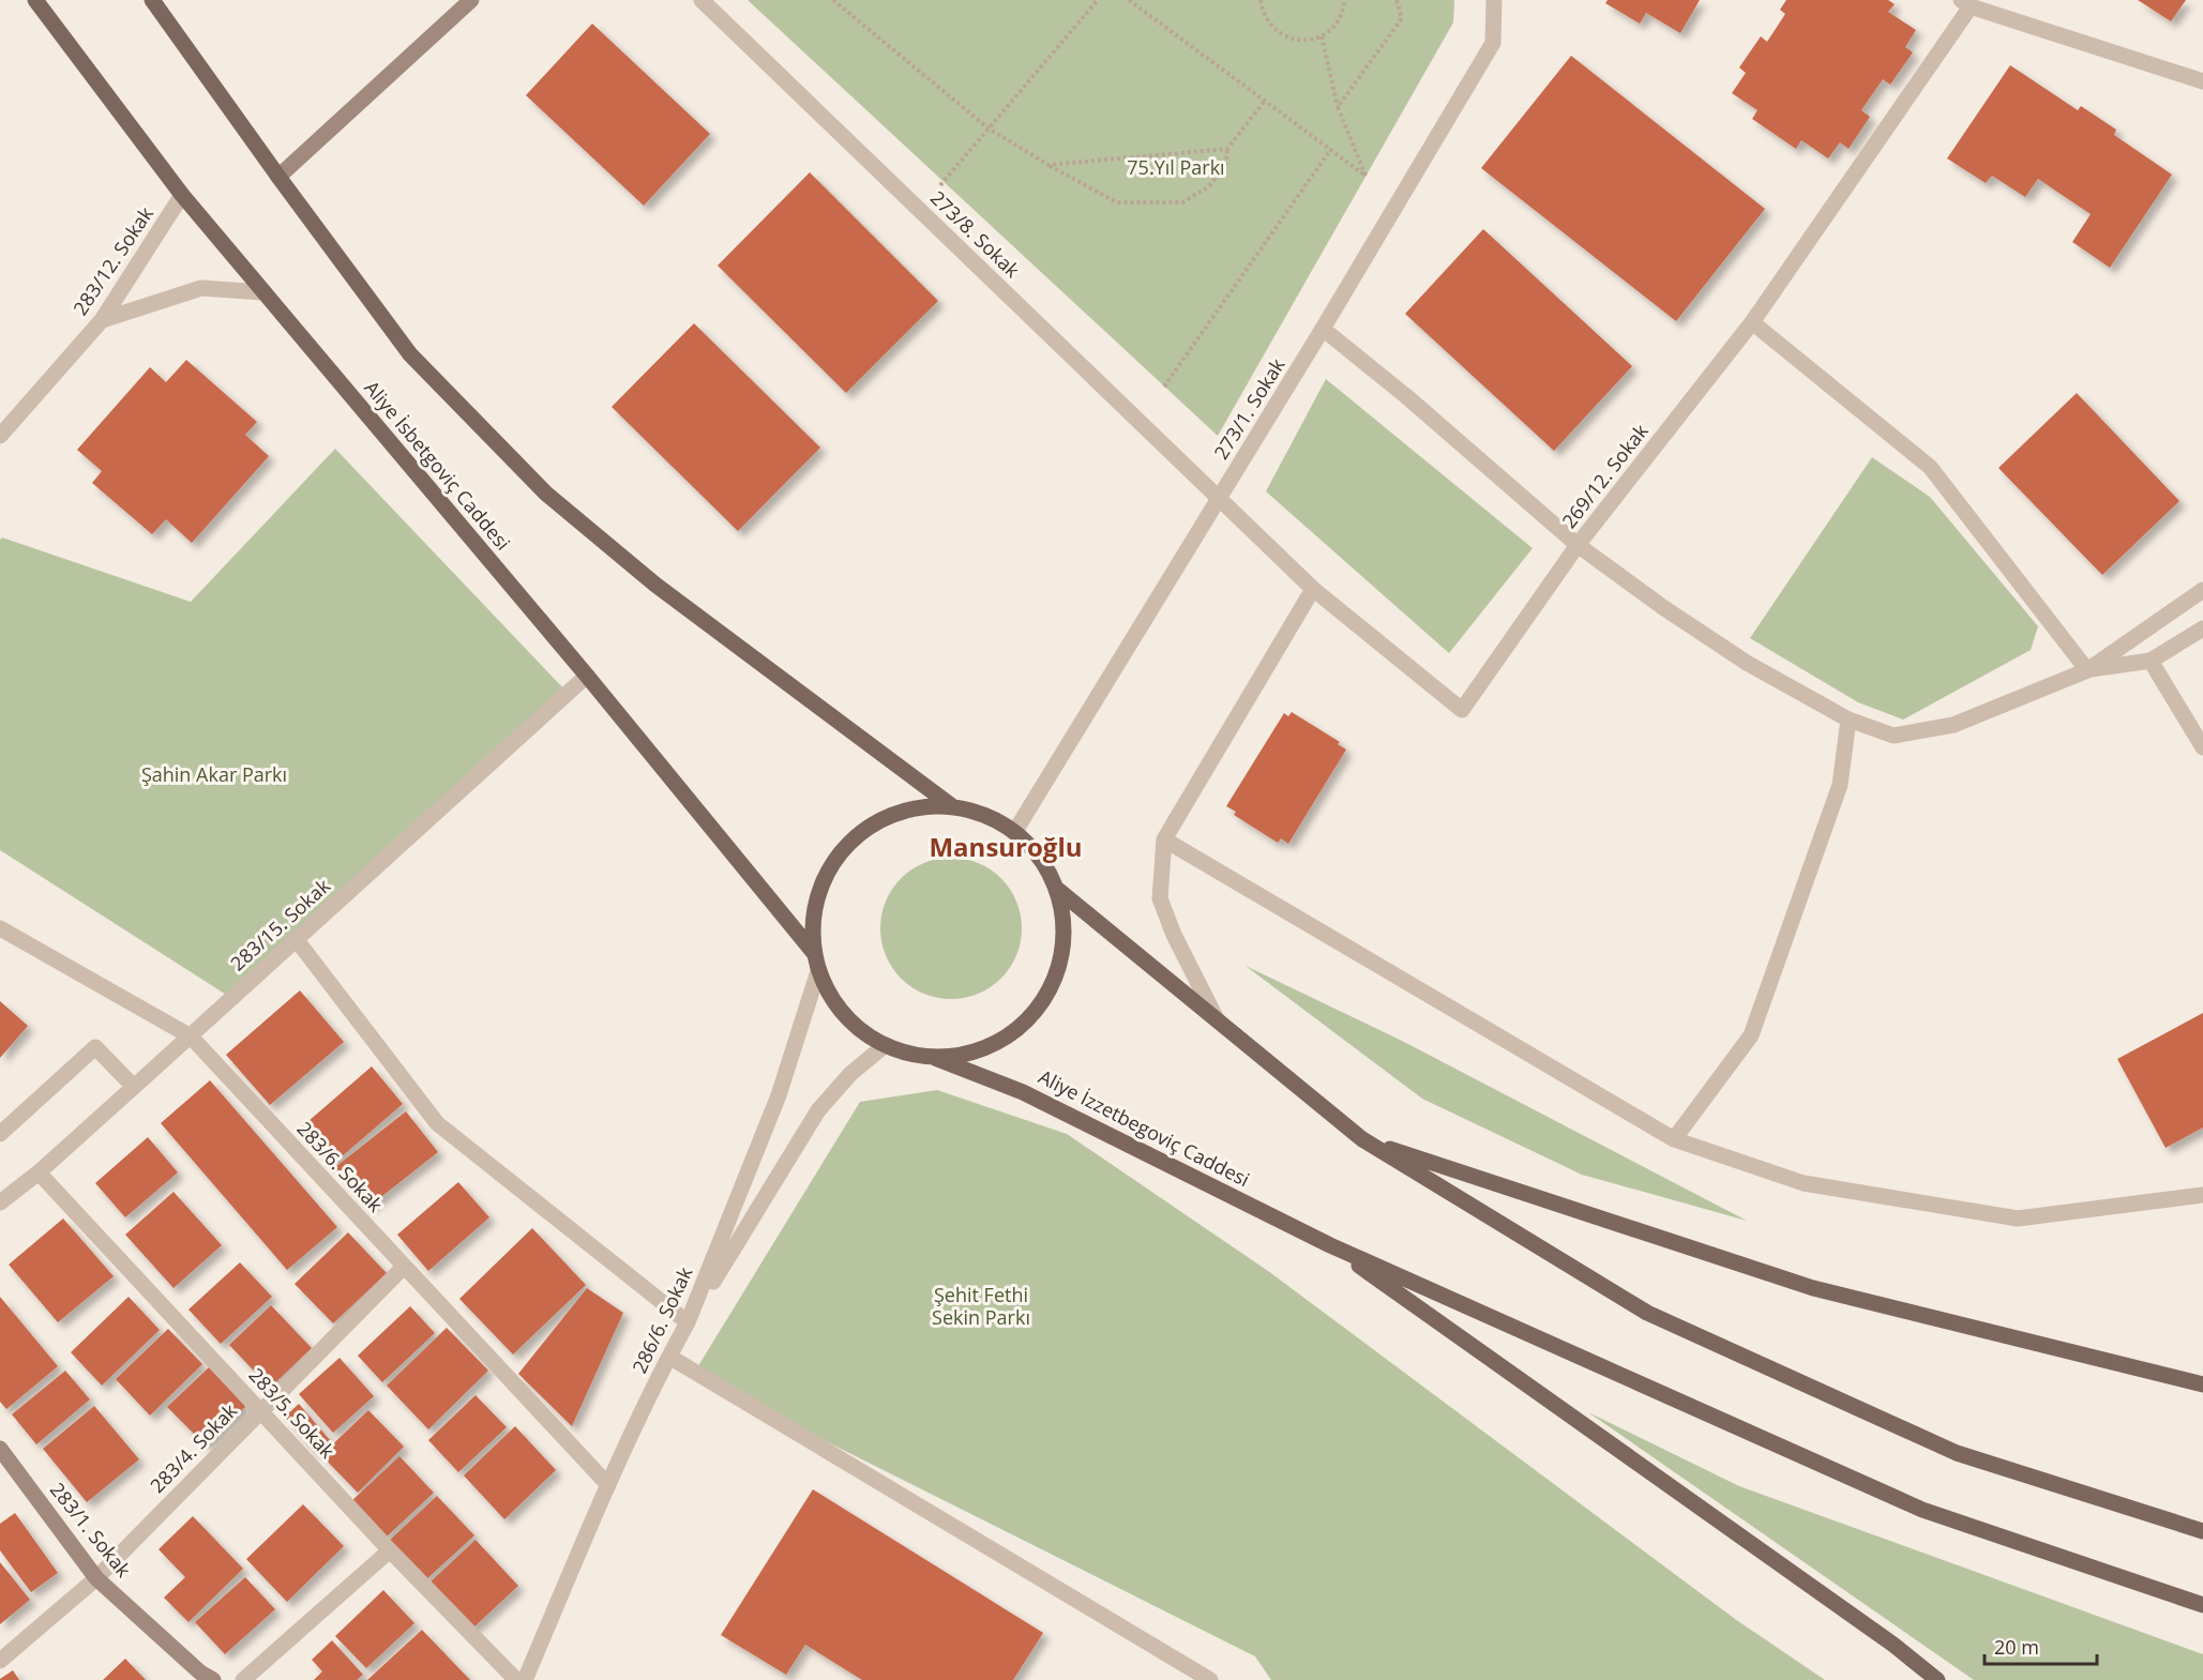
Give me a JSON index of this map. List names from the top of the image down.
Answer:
{
  "streets": {
    "main road": ["Aliye İsbetgoviç Caddesi", "Aliye İzzetbegoviç Caddesi"],
    "street": [
      "273/8. Sokak",
      "283/12. Sokak",
      "273/1. Sokak",
      "269/12. Sokak",
      "283/15. Sokak",
      "283/6. Sokak",
      "286/6. Sokak",
      "283/5. Sokak",
      "283/4. Sokak",
      "283/1. Sokak"
    ]
  },
  "crossings": [
    ["273/8. Sokak", "273/1. Sokak"],
    ["273/8. Sokak", "269/12. Sokak"],
    ["283/12. Sokak", "Aliye İsbetgoviç Caddesi"],
    ["273/1. Sokak", "269/12. Sokak"],
    ["Aliye İsbetgoviç Caddesi", "283/15. Sokak"],
    ["283/15. Sokak", "283/6. Sokak"],
    ["283/15. Sokak", "283/5. Sokak"],
    ["283/6. Sokak", "286/6. Sokak"],
    ["283/6. Sokak", "283/4. Sokak"],
    ["283/5. Sokak", "283/4. Sokak"],
    ["283/4. Sokak", "283/1. Sokak"]
  ],
  "districts": ["Mansuroğlu"],
  "parks": ["75.Yıl Parkı", "Şahin Akar Parkı", "Şehit Fethi Sekin Parkı"],
  "scale_bar": "20 m"
}
